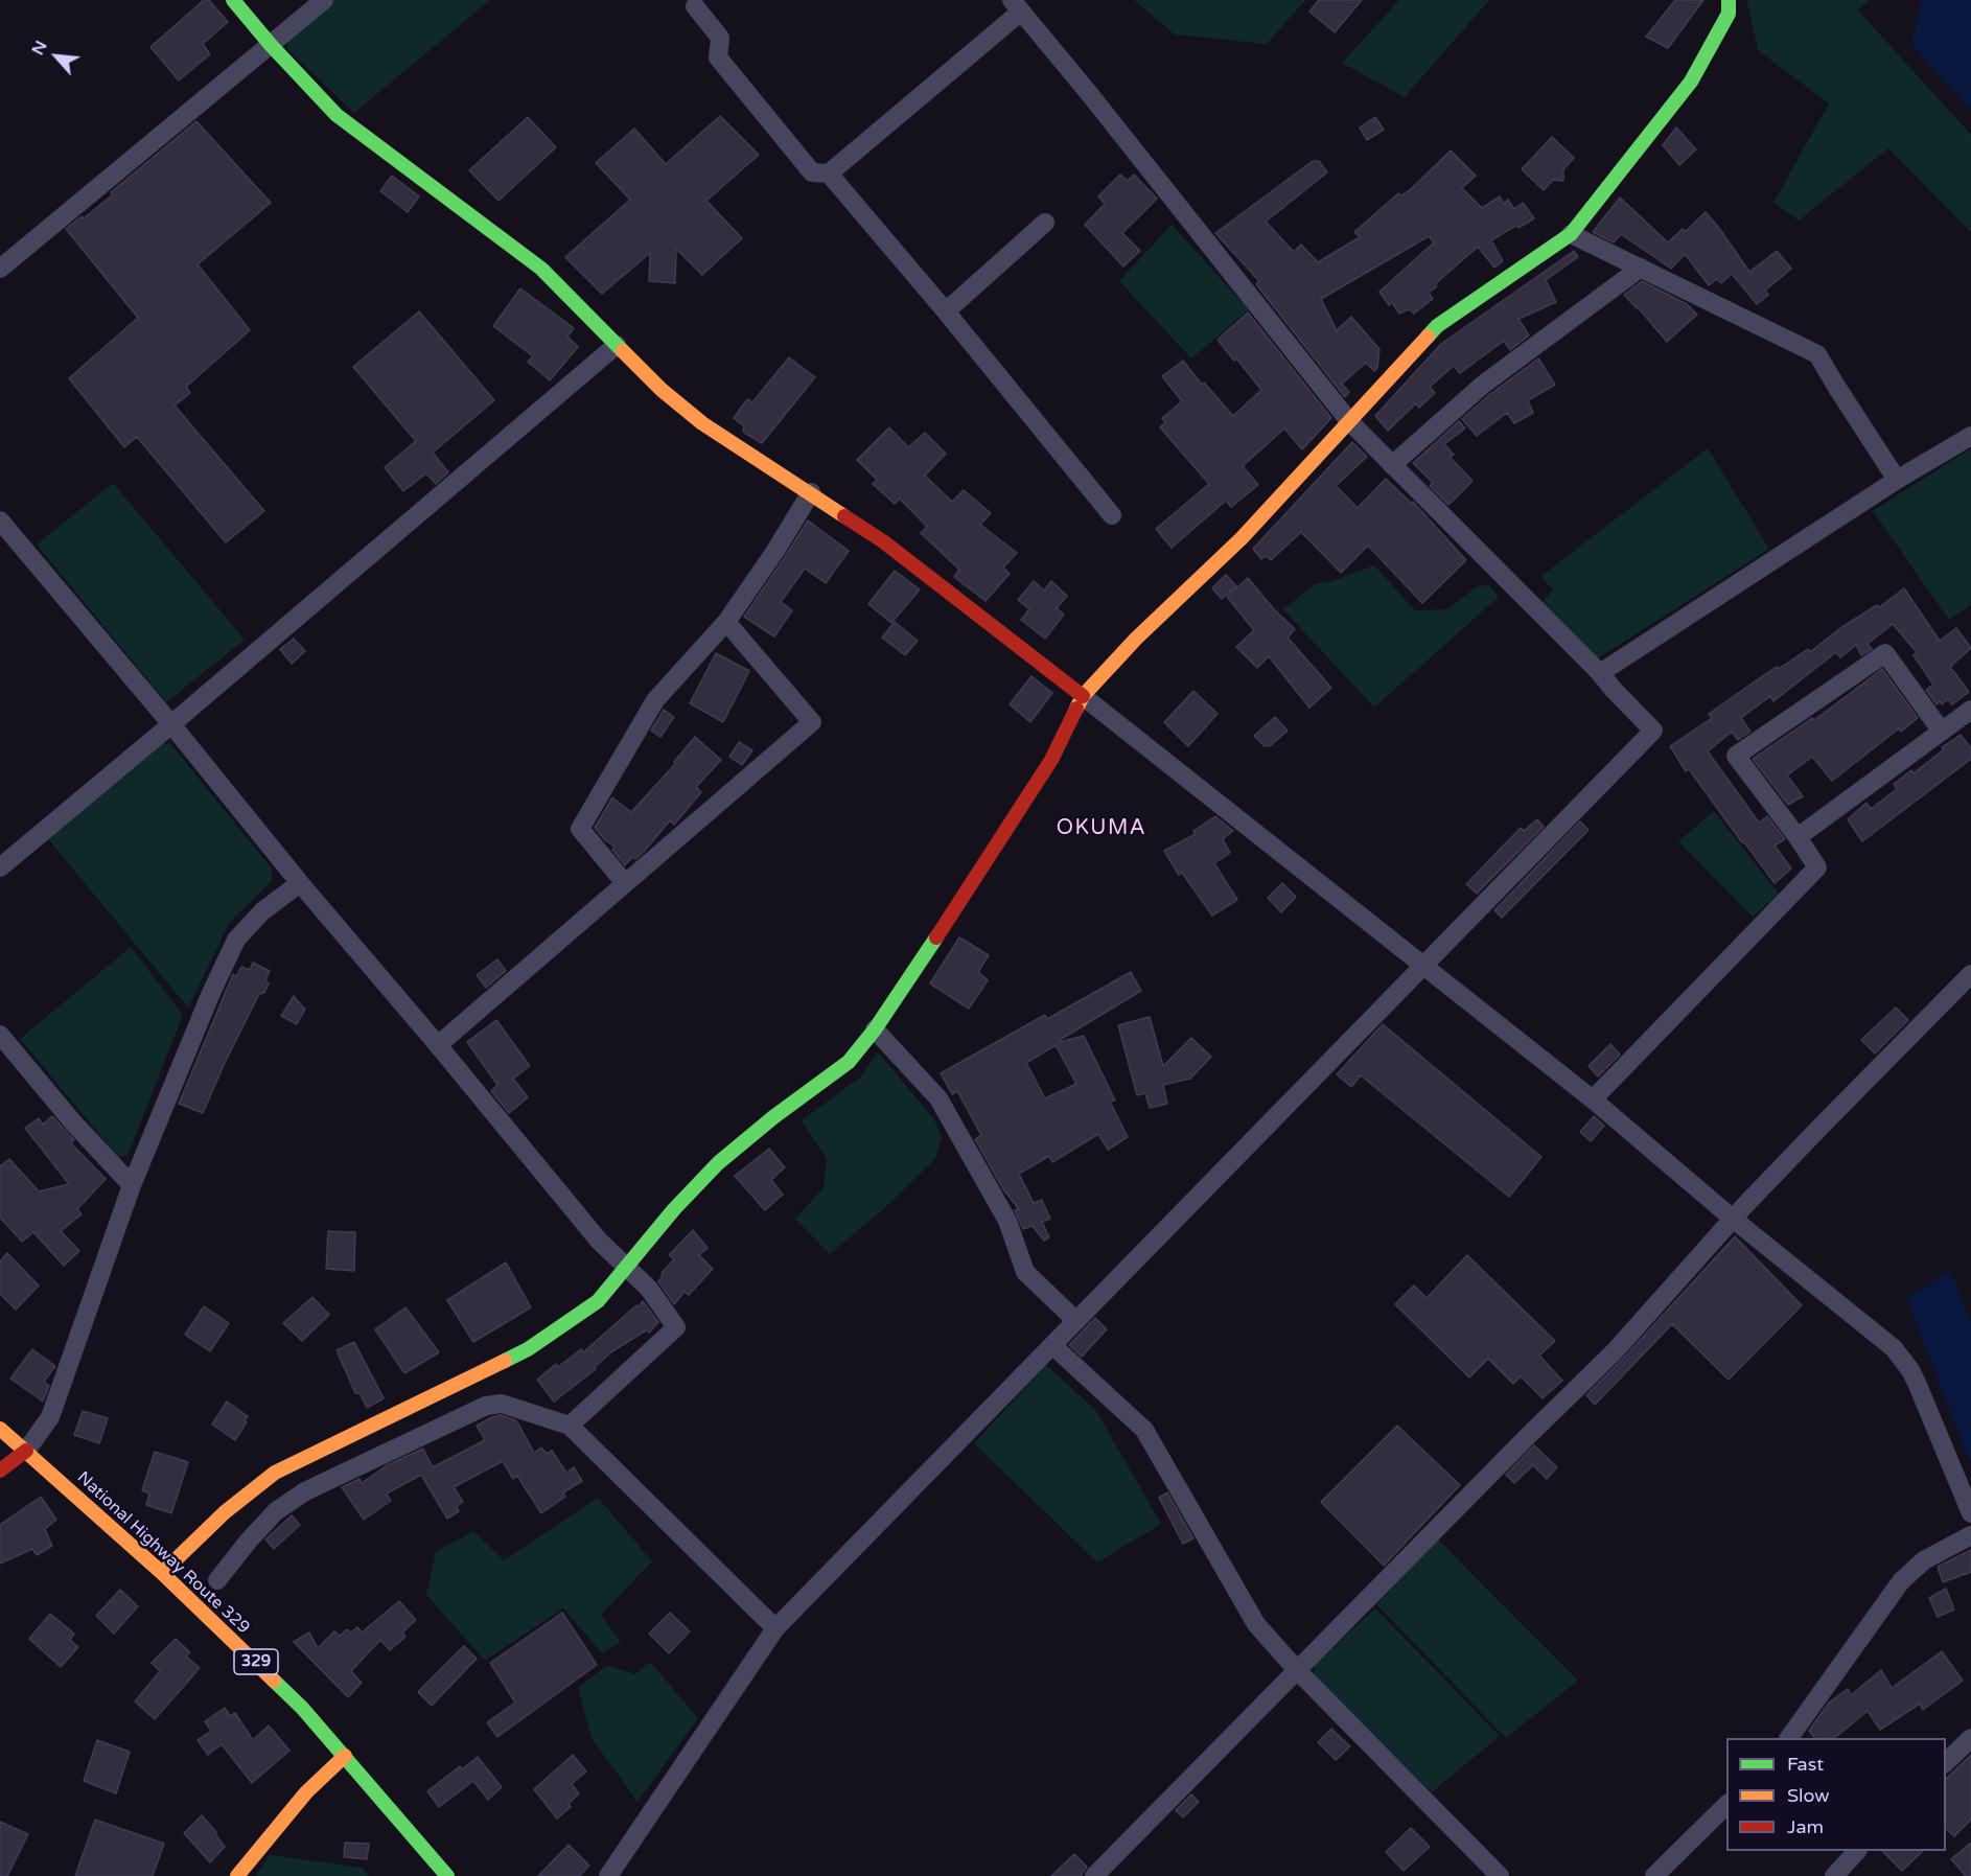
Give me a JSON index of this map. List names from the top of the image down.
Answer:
{
  "streets": {
    "main road": ["National Highway Route 329", "329"]
  },
  "districts": ["OKUMA"],
  "legend": ["Fast", "Slow", "Jam"],
  "north": "top left"
}
